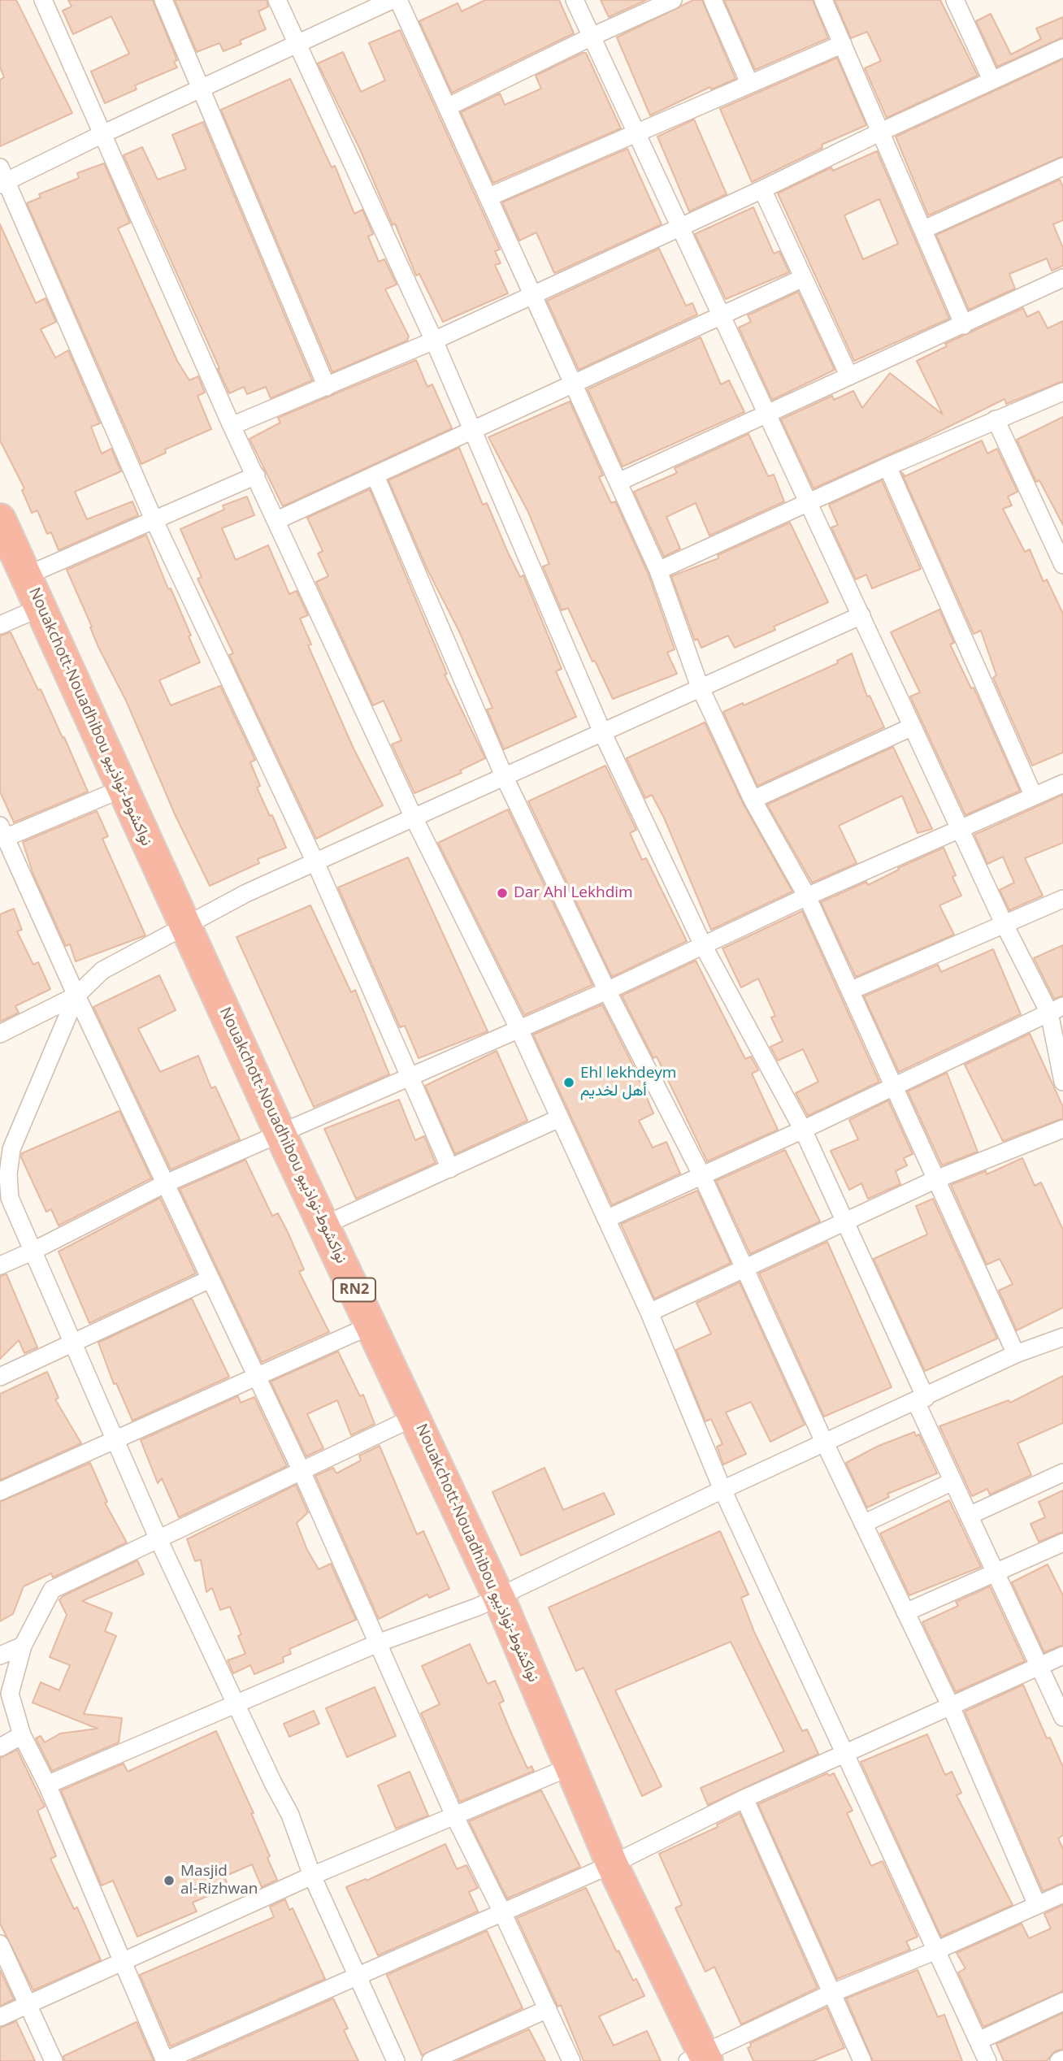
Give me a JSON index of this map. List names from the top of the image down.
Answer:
{
  "streets": {
    "highway": ["Nouakchott-Nouadhibou نواكشوط-نواذيبو", "RN2"]
  },
  "places": ["Dar Ahl Lekhdim", "Ehl lekhdeym أهل لخديم", "Masjid al-Rizhwan"]
}
